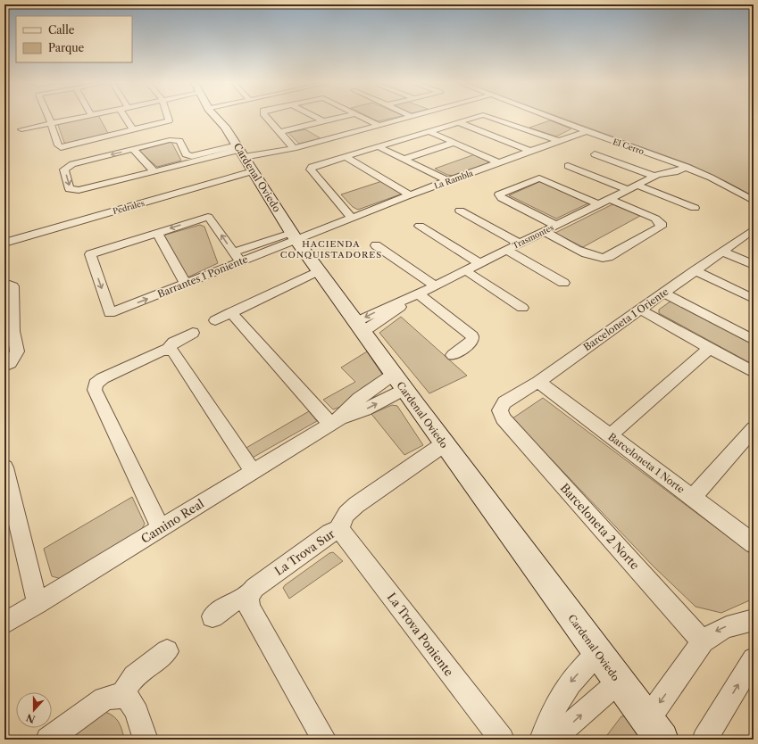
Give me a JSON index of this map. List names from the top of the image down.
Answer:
{
  "streets": {
    "street": [
      "El Cerro",
      "Cardenal Oviedo",
      "La Rambla",
      "Pedrales",
      "Trasmontes",
      "Barrantes 1 Poniente",
      "Barceloneta 1 Oriente",
      "Barceloneta 1 Norte",
      "Camino Real",
      "Barceloneta 2 Norte",
      "La Trova Sur",
      "La Trova Poniente"
    ]
  },
  "crossings": [
    ["El Cerro", "La Rambla"],
    ["El Cerro", "Trasmontes"],
    ["Cardenal Oviedo", "La Rambla"],
    ["Cardenal Oviedo", "Pedrales"],
    ["Cardenal Oviedo", "Trasmontes"],
    ["Cardenal Oviedo", "Barrantes 1 Poniente"],
    ["Cardenal Oviedo", "Camino Real"],
    ["Cardenal Oviedo", "La Trova Sur"],
    ["La Rambla", "Barrantes 1 Poniente"],
    ["Barceloneta 1 Oriente", "Barceloneta 1 Norte"],
    ["Barceloneta 1 Oriente", "Barceloneta 2 Norte"],
    ["La Trova Sur", "La Trova Poniente"]
  ],
  "districts": ["HACIENDA CONQUISTADORES"],
  "legend": ["Calle", "Parque"],
  "north": "bottom"
}
